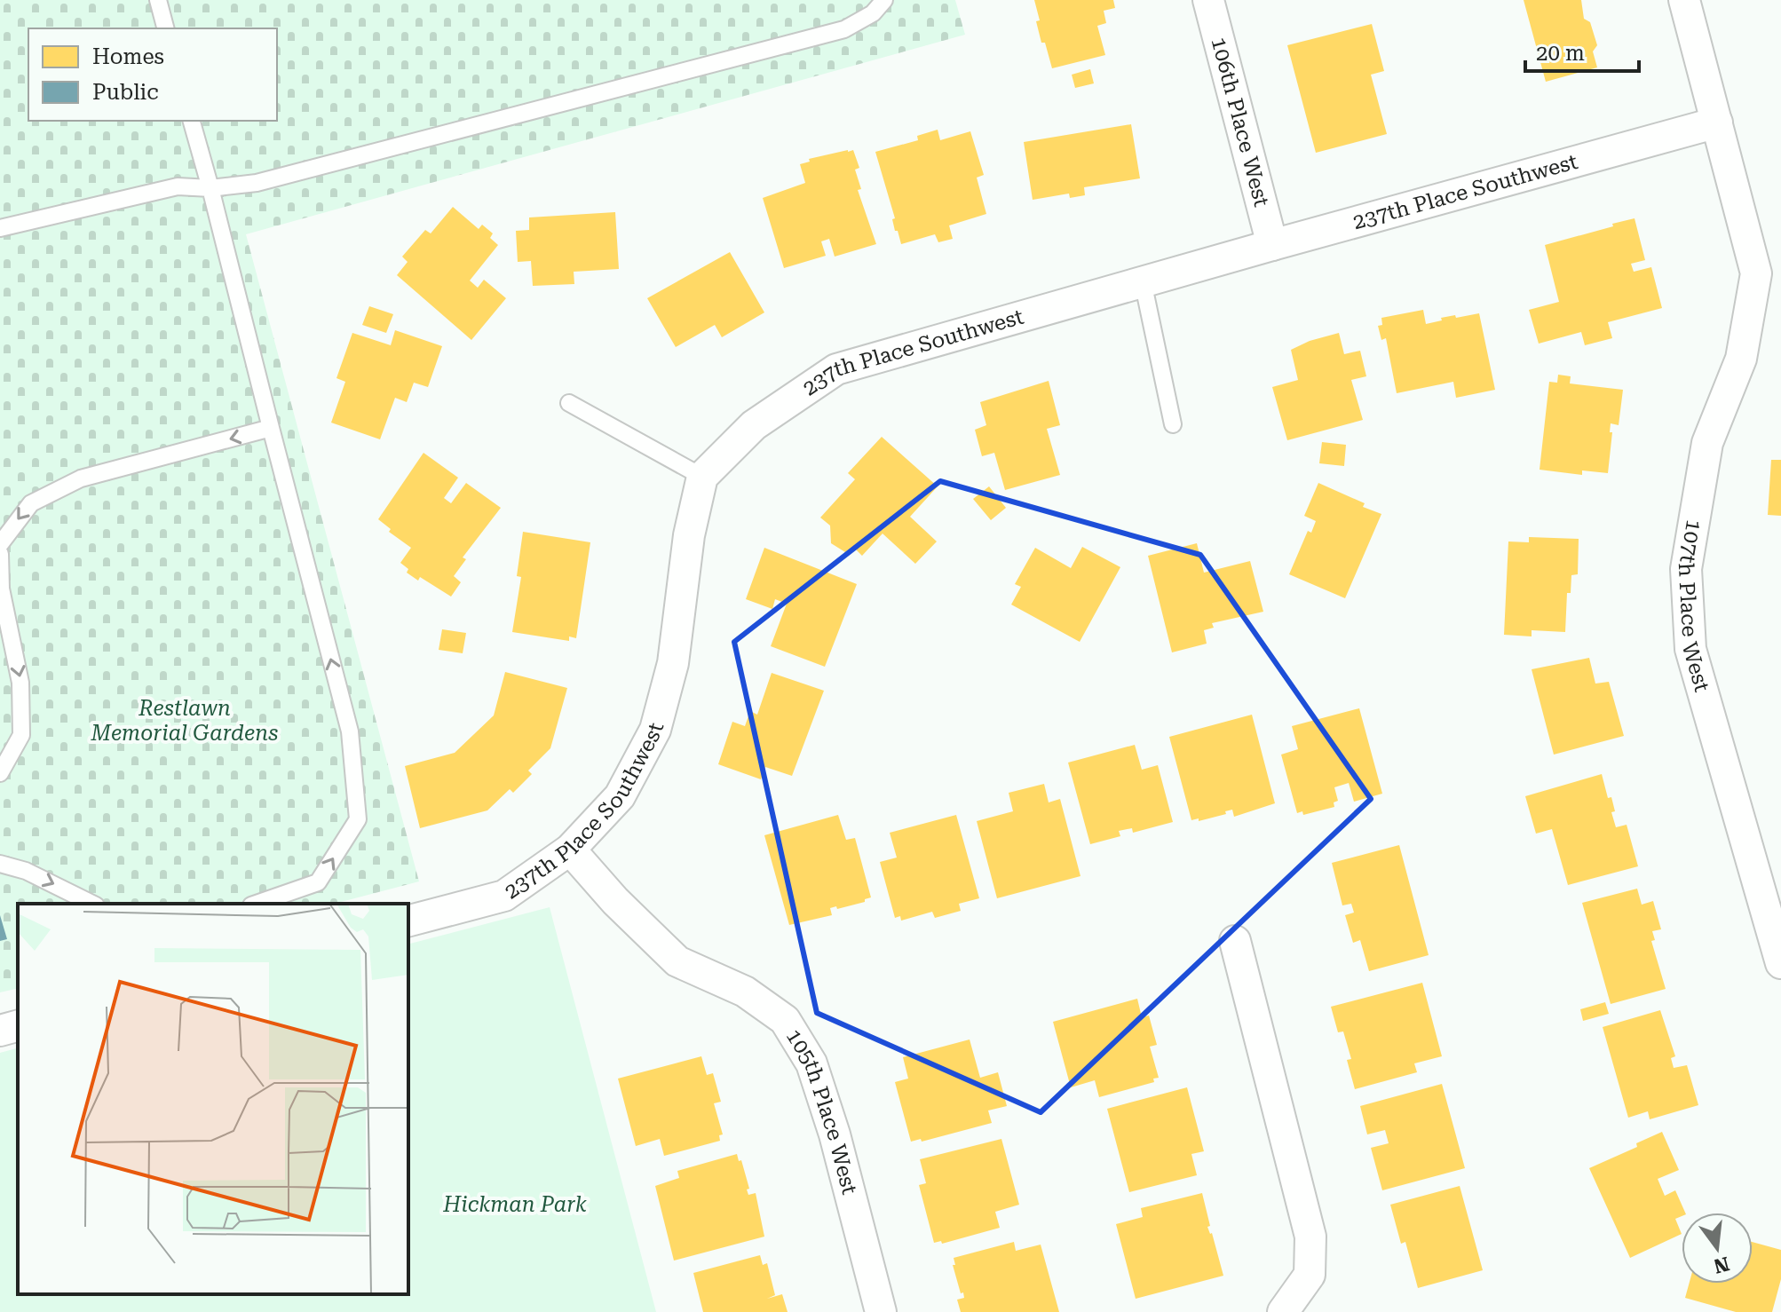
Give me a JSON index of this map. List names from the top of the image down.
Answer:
{
  "streets": {
    "street": [
      "106th Place West",
      "237th Place Southwest",
      "107th Place West",
      "105th Place West"
    ]
  },
  "crossings": [
    ["106th Place West", "237th Place Southwest"],
    ["237th Place Southwest", "107th Place West"],
    ["237th Place Southwest", "105th Place West"]
  ],
  "parks": ["Restlawn Memorial Gardens", "Hickman Park"],
  "legend": ["Homes", "Public"],
  "scale_bar": "20 m",
  "north": "bottom"
}
